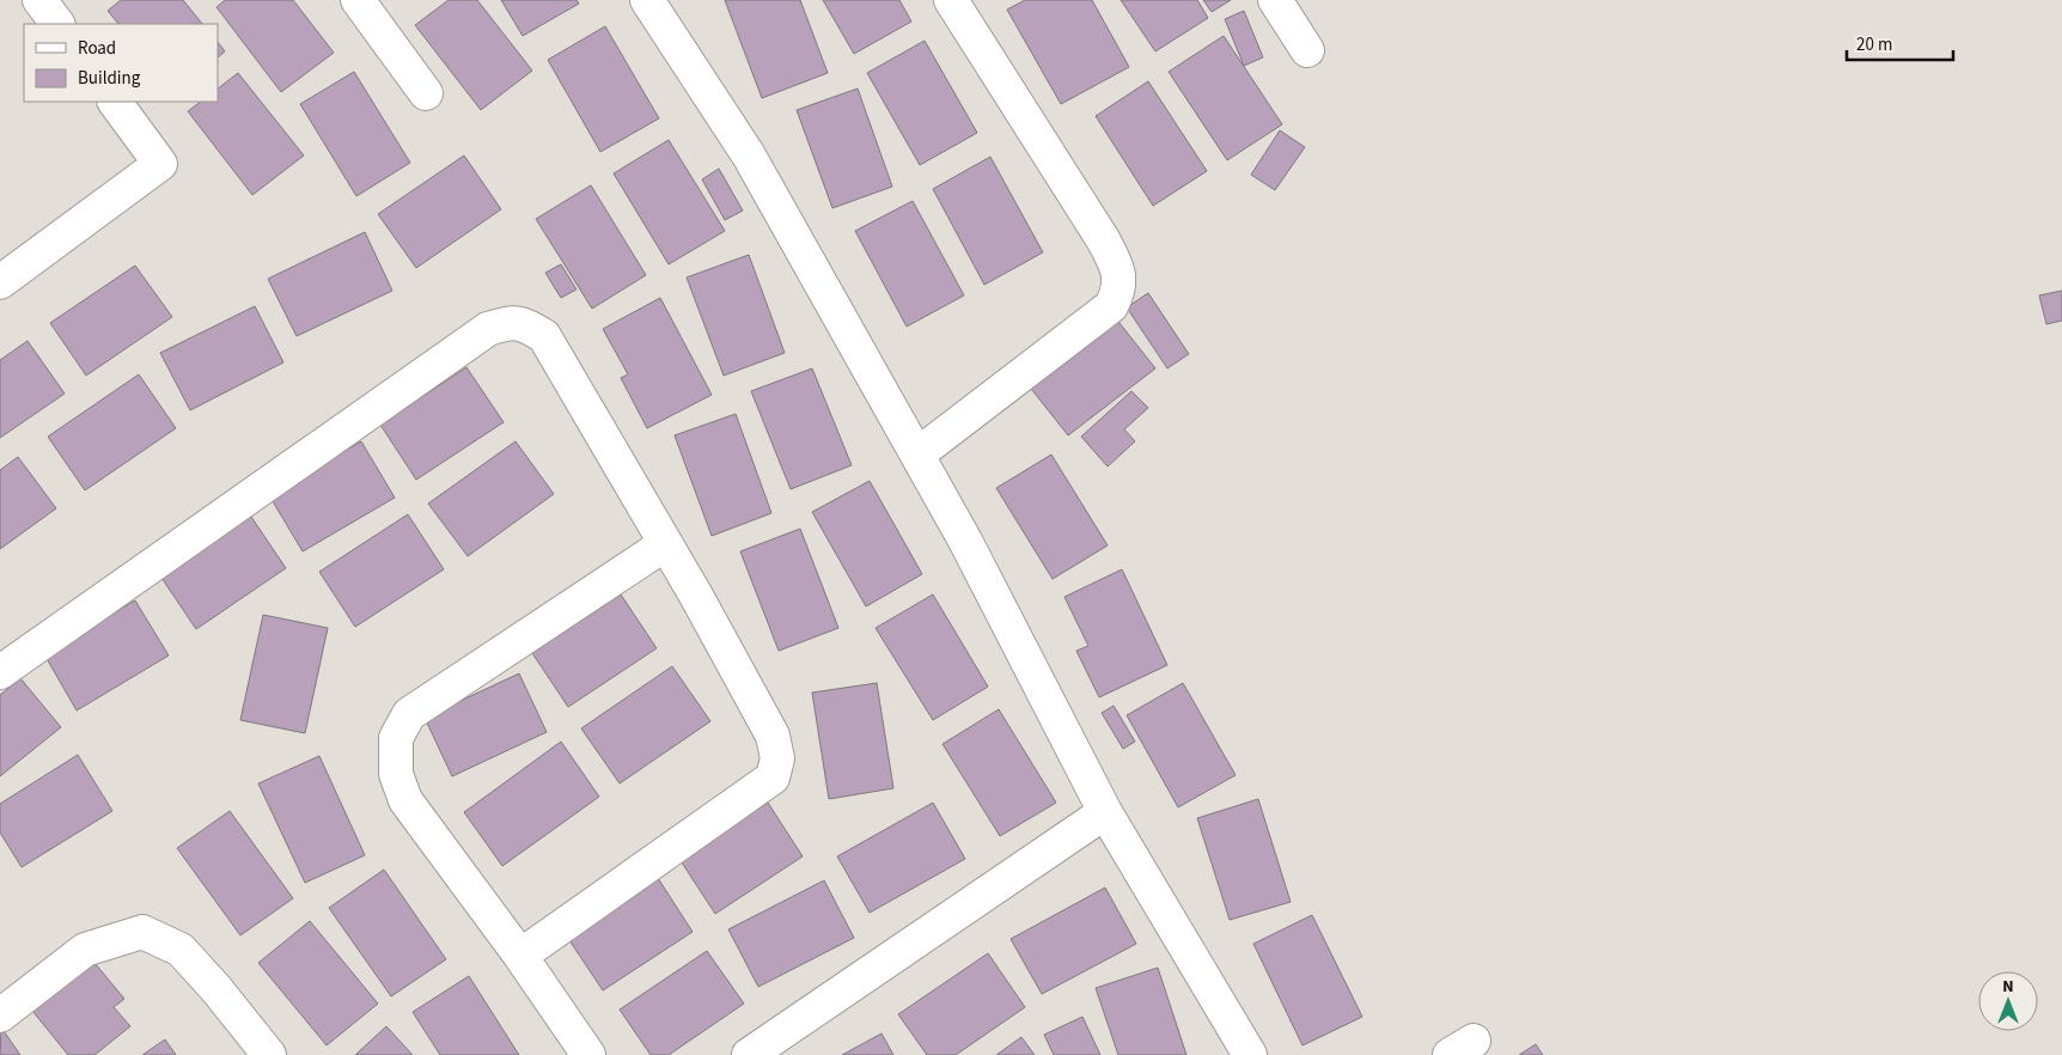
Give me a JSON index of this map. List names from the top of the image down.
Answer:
{
  "legend": ["Road", "Building"],
  "scale_bar": "20 m",
  "north": "top"
}
